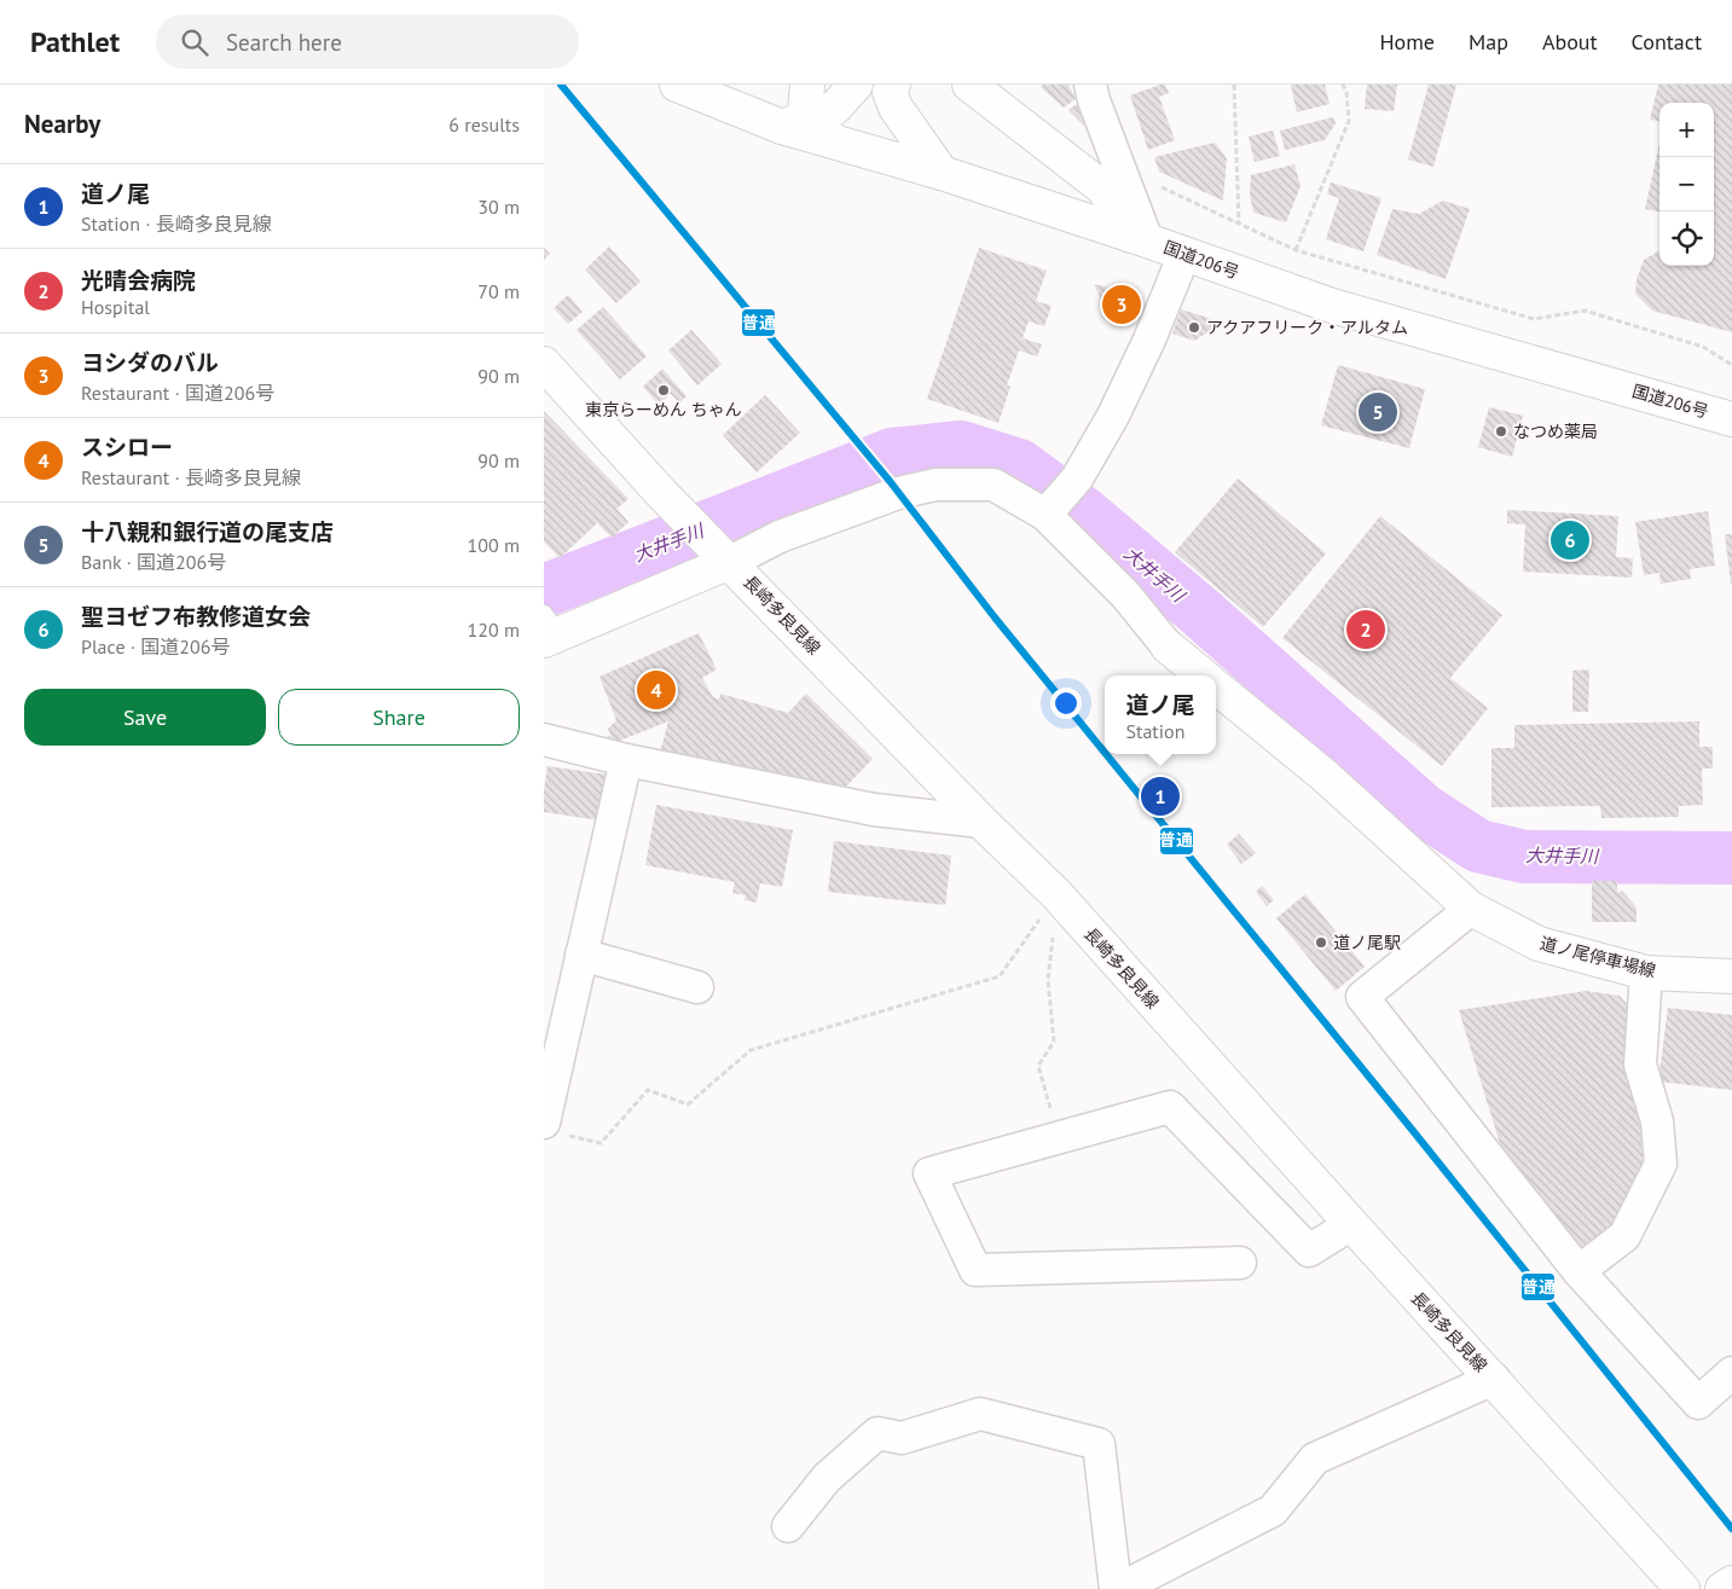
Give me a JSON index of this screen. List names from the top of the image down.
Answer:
{
  "streets": {
    "main road": ["国道206号", "長崎多良見線", "道ノ尾停車場線"]
  },
  "water": ["大井手川"],
  "places": [
    "アクアフリーク・アルタム",
    "東京らーめん ちゃん",
    "なつめ薬局",
    "道ノ尾駅"
  ],
  "lines": ["transit line 普通"],
  "page": {
    "header": "Pathlet",
    "search": "Search here",
    "nav": [
      "Home",
      "Map",
      "About",
      "Contact"
    ],
    "heading": ["Nearby", "6 results"],
    "map_buttons": ["+", "−"],
    "list": [
      {
        "mark": "1",
        "name": "道ノ尾",
        "note": "Station · 長崎多良見線",
        "value": "30 m"
      },
      {
        "mark": "2",
        "name": "光晴会病院",
        "note": "Hospital",
        "value": "70 m"
      },
      {
        "mark": "3",
        "name": "ヨシダのバル",
        "note": "Restaurant · 国道206号",
        "value": "90 m"
      },
      {
        "mark": "4",
        "name": "スシロー",
        "note": "Restaurant · 長崎多良見線",
        "value": "90 m"
      },
      {
        "mark": "5",
        "name": "十八親和銀行道の尾支店",
        "note": "Bank · 国道206号",
        "value": "100 m"
      },
      {
        "mark": "6",
        "name": "聖ヨゼフ布教修道女会",
        "note": "Place · 国道206号",
        "value": "120 m"
      }
    ],
    "pins": [
      "3",
      "5",
      "6",
      "2",
      "4",
      "1"
    ],
    "buttons": ["Save", "Share"],
    "popup": ["道ノ尾", "Station"]
  }
}
